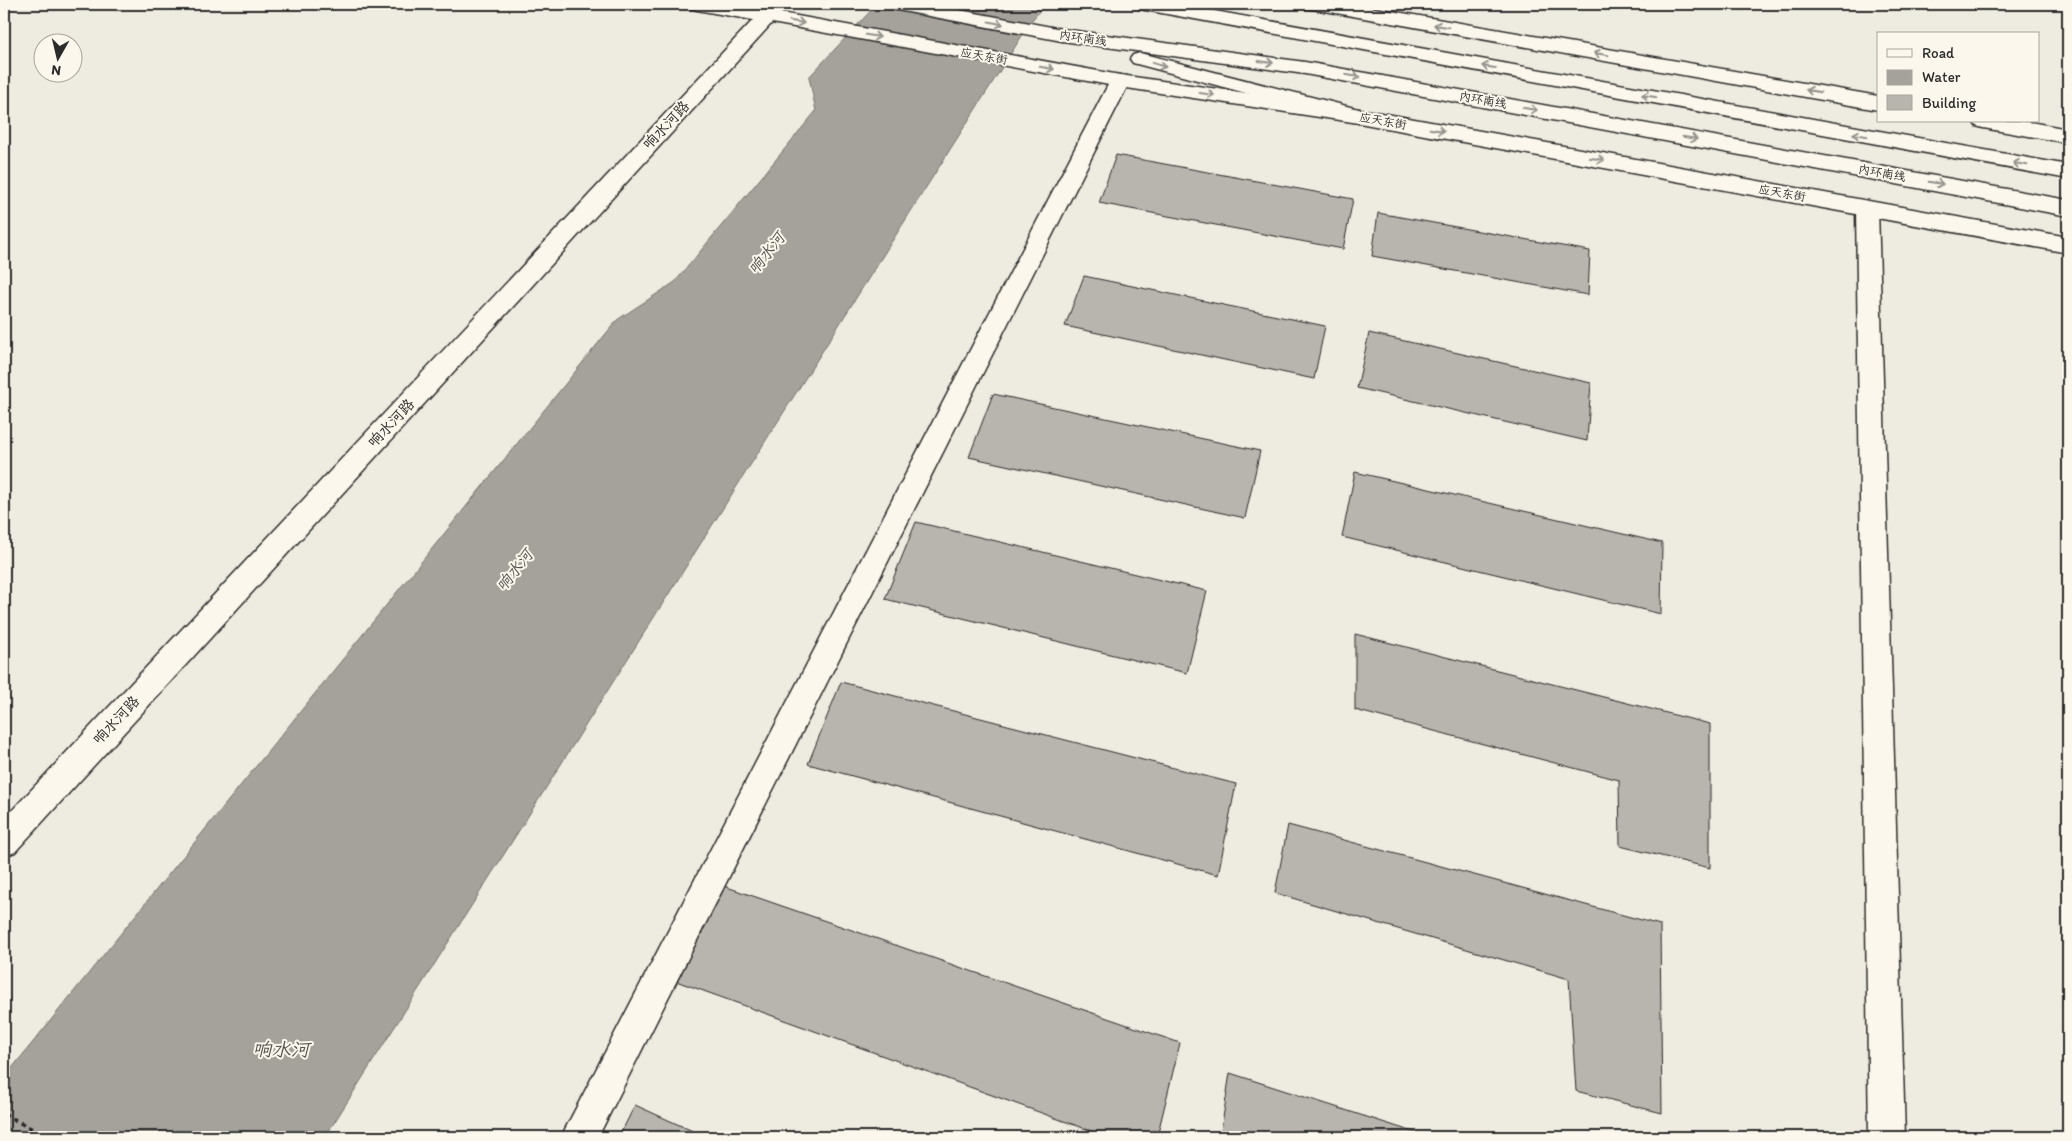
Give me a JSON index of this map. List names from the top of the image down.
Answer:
{
  "streets": {
    "main road": ["内环南线", "应天东街", "响水河路"]
  },
  "crossings": [
    ["应天东街", "响水河路"]
  ],
  "water": ["响水河"],
  "legend": ["Road", "Water", "Building"],
  "north": "bottom"
}
